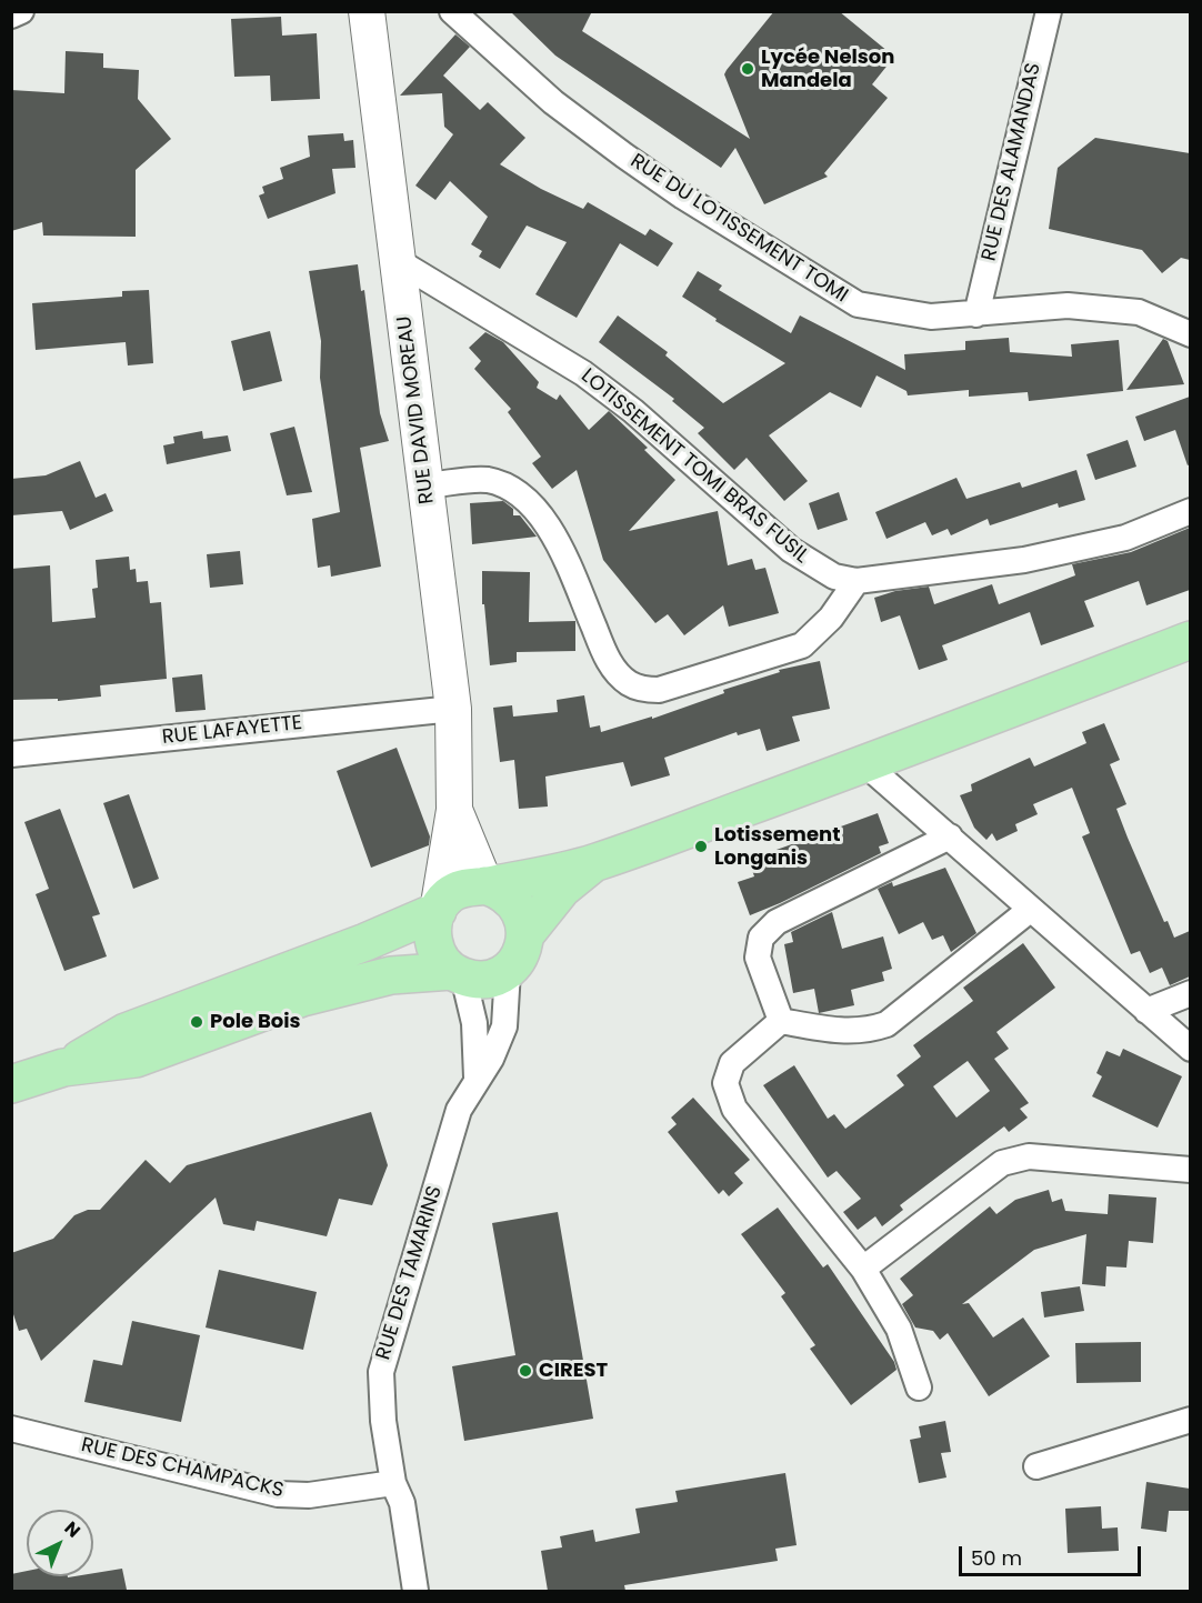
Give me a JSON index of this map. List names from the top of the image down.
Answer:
{
  "streets": {
    "street": [
      "RUE DES ALAMANDAS",
      "RUE DU LOTISSEMENT TOMI",
      "RUE DAVID MOREAU",
      "LOTISSEMENT TOMI BRAS FUSIL",
      "RUE LAFAYETTE",
      "RUE DES TAMARINS",
      "RUE DES CHAMPACKS"
    ]
  },
  "crossings": [
    ["RUE DES ALAMANDAS", "RUE DU LOTISSEMENT TOMI"],
    ["RUE DAVID MOREAU", "LOTISSEMENT TOMI BRAS FUSIL"],
    ["RUE DAVID MOREAU", "RUE LAFAYETTE"],
    ["RUE DAVID MOREAU", "RUE DES TAMARINS"],
    ["RUE DES TAMARINS", "RUE DES CHAMPACKS"]
  ],
  "places": [
    "Lycée Nelson Mandela",
    "Lotissement Longanis",
    "Pole Bois",
    "CIREST"
  ],
  "scale_bar": "50 m",
  "north": "top right"
}
